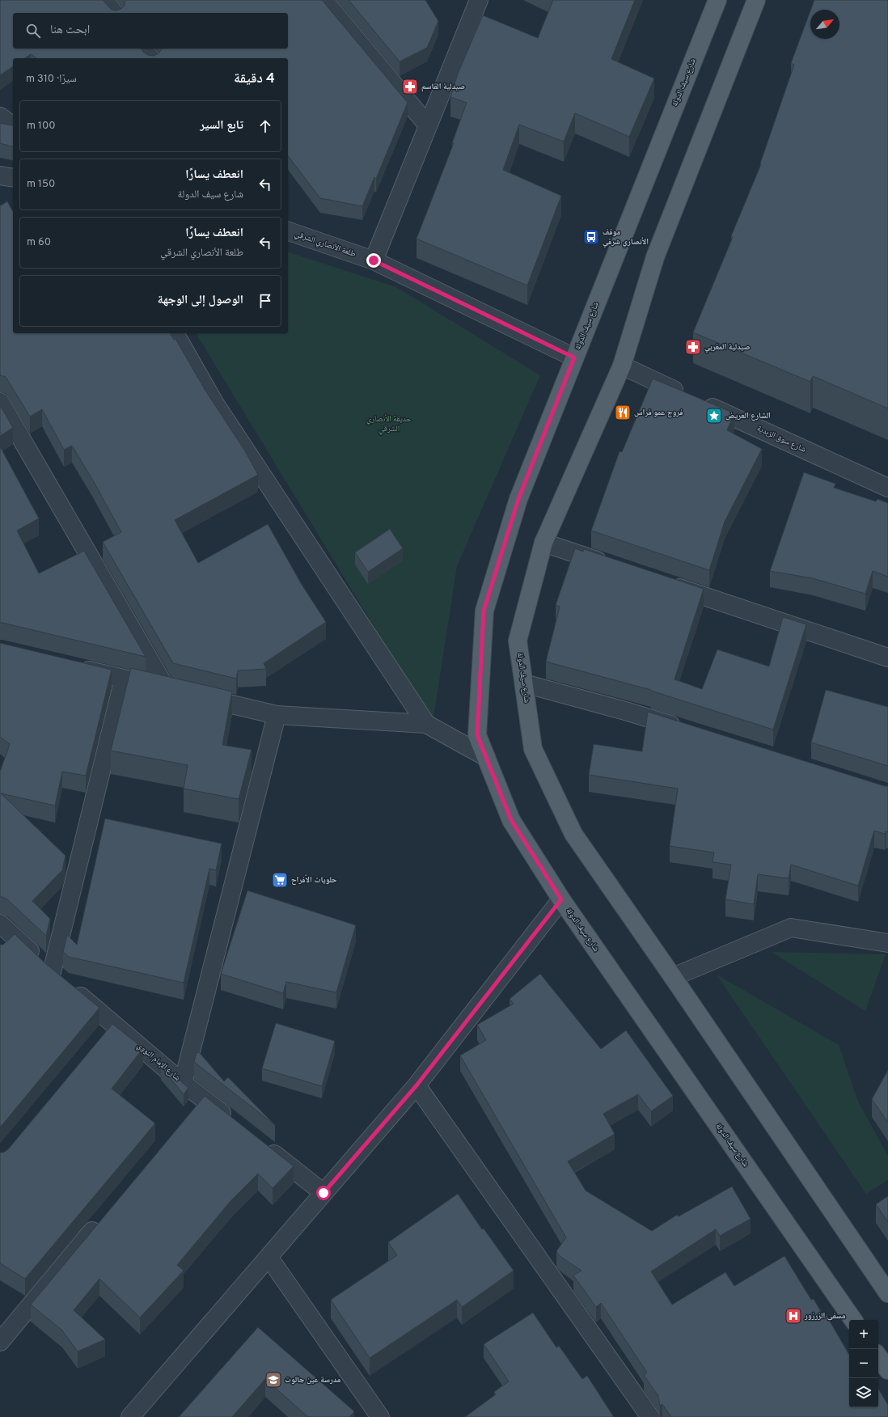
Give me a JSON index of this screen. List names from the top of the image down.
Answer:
{
  "streets": {
    "main road": ["شارع سيف الدولة"],
    "street": ["طلعة الأنصاري الشرقي", "شارع سوق الزبدية", "شارع الإمام النووي"]
  },
  "crossings": [
    ["شارع سيف الدولة", "طلعة الأنصاري الشرقي"],
    ["شارع سيف الدولة", "شارع سوق الزبدية"]
  ],
  "parks": ["حديقة الأنصاري الشرقي"],
  "places": {
    "pharmacy": ["صيدلية القاسم", "صيدلية المغربي"],
    "bus stop": ["موقف الأنصاري شرقي"],
    "restaurant": ["فروج عمو فراس"],
    "place": ["الشارع العريض"],
    "supermarket": ["حلويات الأفراح"],
    "hospital": ["مسفى الزرزور"],
    "school or university": ["مدرسة عين جالوت"]
  },
  "north": "top right",
  "page": {
    "search": "ابحث هنا",
    "heading": ["4 دقيقة", "سيرًا · 310 m"],
    "list": [
      ["تابع السير", "100 m"],
      ["انعطف يسارًا", "شارع سيف الدولة", "150 m"],
      ["انعطف يسارًا", "طلعة الأنصاري الشرقي", "60 m"],
      "الوصول إلى الوجهة"
    ],
    "map_buttons": ["+", "−"]
  }
}
